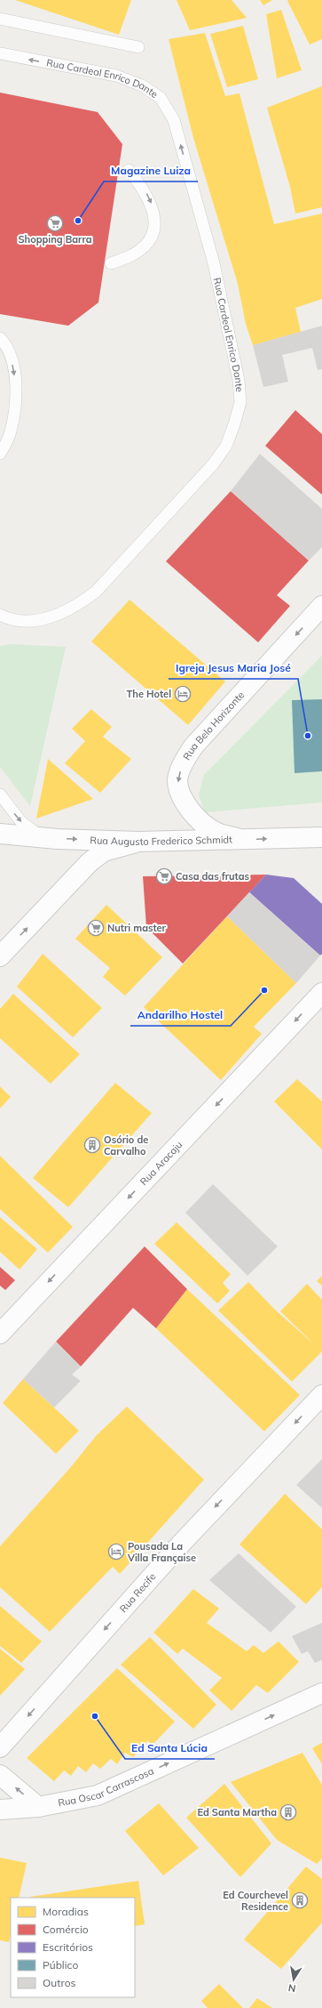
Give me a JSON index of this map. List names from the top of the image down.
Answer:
{
  "streets": {
    "street": [
      "Rua Belo Horizonte",
      "Rua Augusto Frederico Schmidt",
      "Rua Aracaju",
      "Rua Recife",
      "Rua Oscar Carrascosa"
    ],
    "lane": ["Rua Cardeal Enrico Dante"]
  },
  "crossings": [
    ["Rua Belo Horizonte", "Rua Augusto Frederico Schmidt"]
  ],
  "one_way": [
    "Rua Augusto Frederico Schmidt",
    "Rua Aracaju",
    "Rua Recife",
    "Rua Oscar Carrascosa"
  ],
  "places": {
    "other": [
      "Magazine Luiza",
      "Igreja Jesus Maria José",
      "Andarilho Hostel",
      "Ed Santa Lúcia"
    ],
    "supermarket": ["Shopping Barra", "Casa das frutas", "Nutri master"],
    "hotel": ["The Hotel", "Pousada La Villa Française"],
    "building": ["Osório de Carvalho", "Ed Santa Martha", "Ed Courchevel Residence"]
  },
  "legend": [
    "Moradias",
    "Comércio",
    "Escritórios",
    "Público",
    "Outros"
  ],
  "north": "bottom"
}
